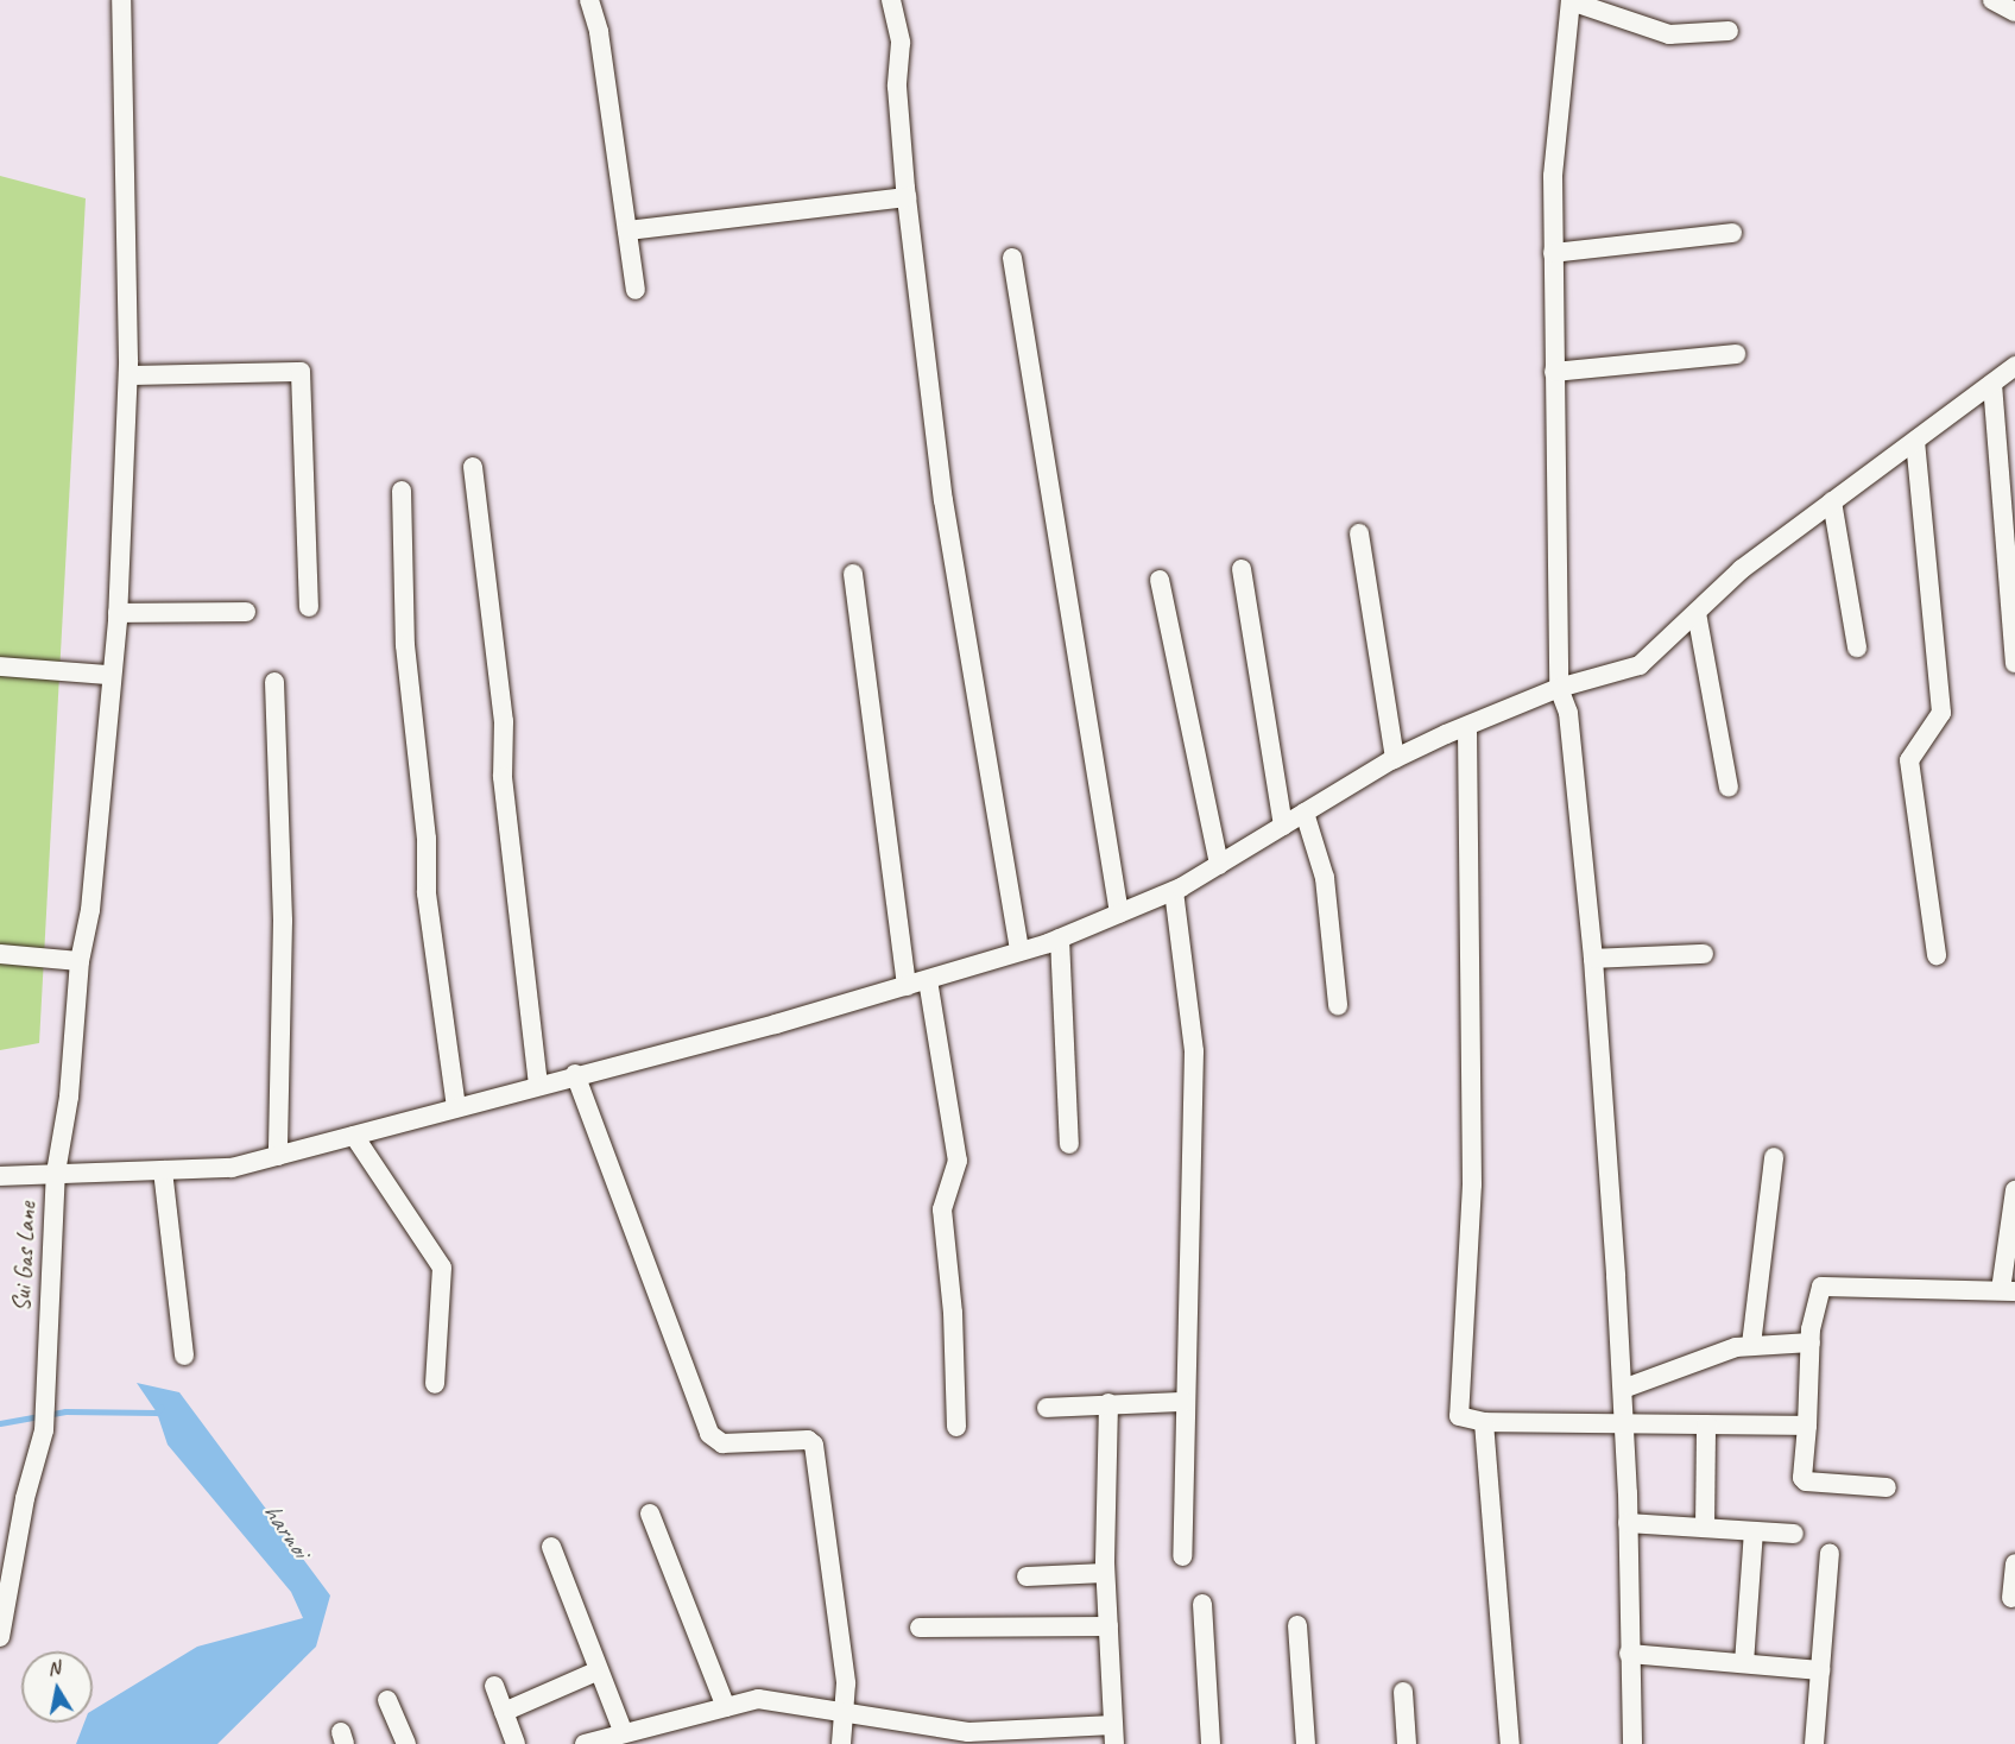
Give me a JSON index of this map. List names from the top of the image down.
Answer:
{
  "streets": {
    "street": ["Sui Gas Lane"]
  },
  "water": ["harnoi"],
  "north": "top"
}
